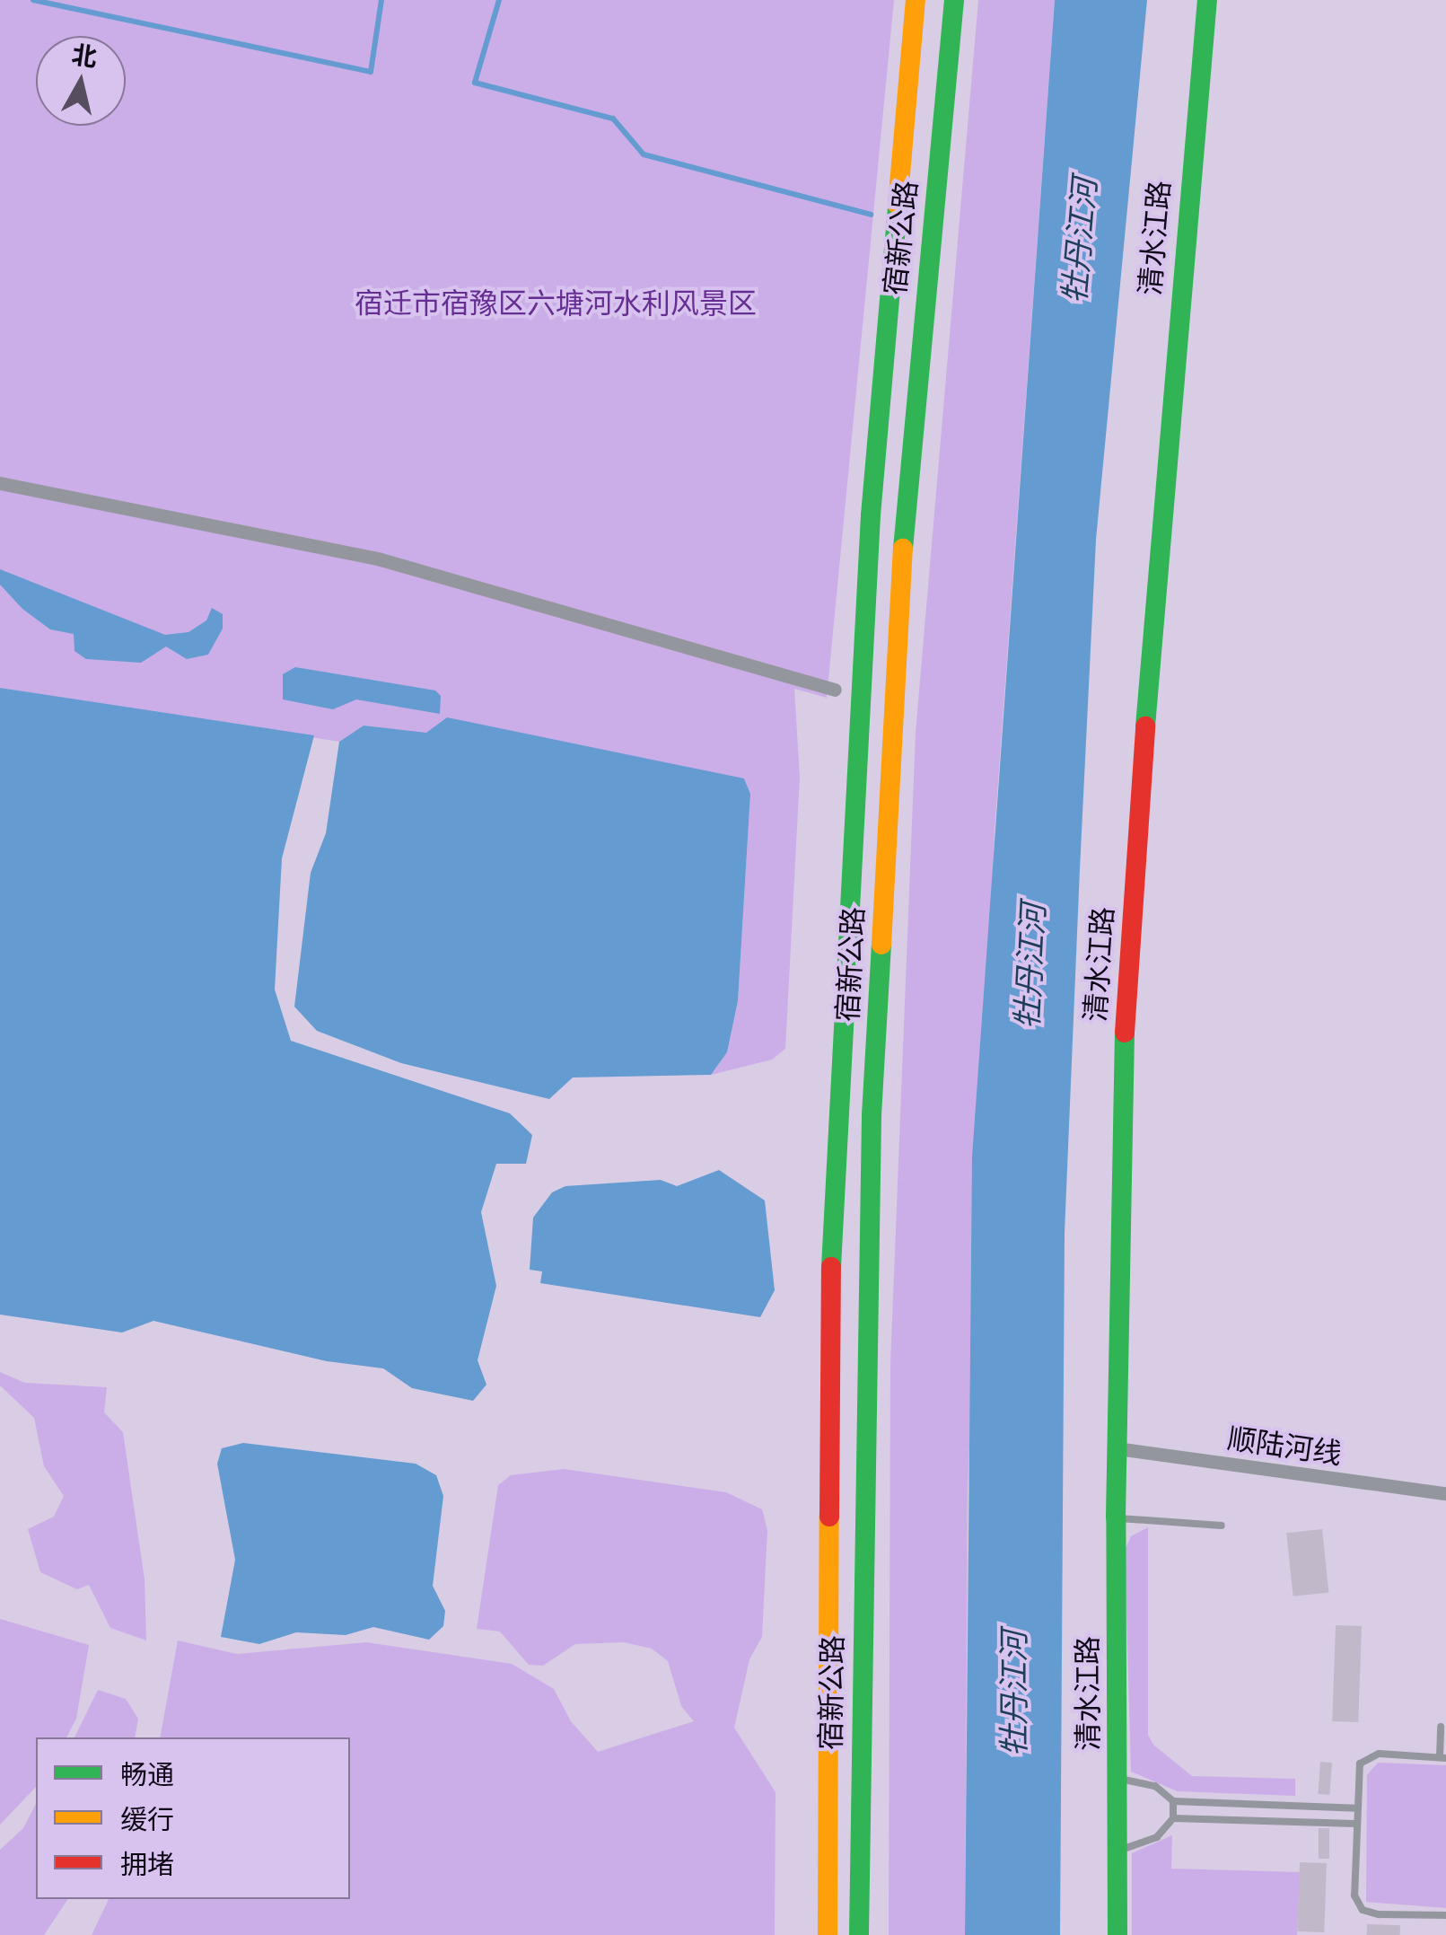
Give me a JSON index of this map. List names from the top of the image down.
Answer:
{
  "streets": {
    "main road": ["宿新公路", "清水江路"],
    "street": ["顺陆河线"]
  },
  "crossings": [
    ["清水江路", "顺陆河线"]
  ],
  "water": ["牡丹江河"],
  "parks": ["宿迁市宿豫区六塘河水利风景区"],
  "legend": ["畅通", "缓行", "拥堵"],
  "north": "top"
}
